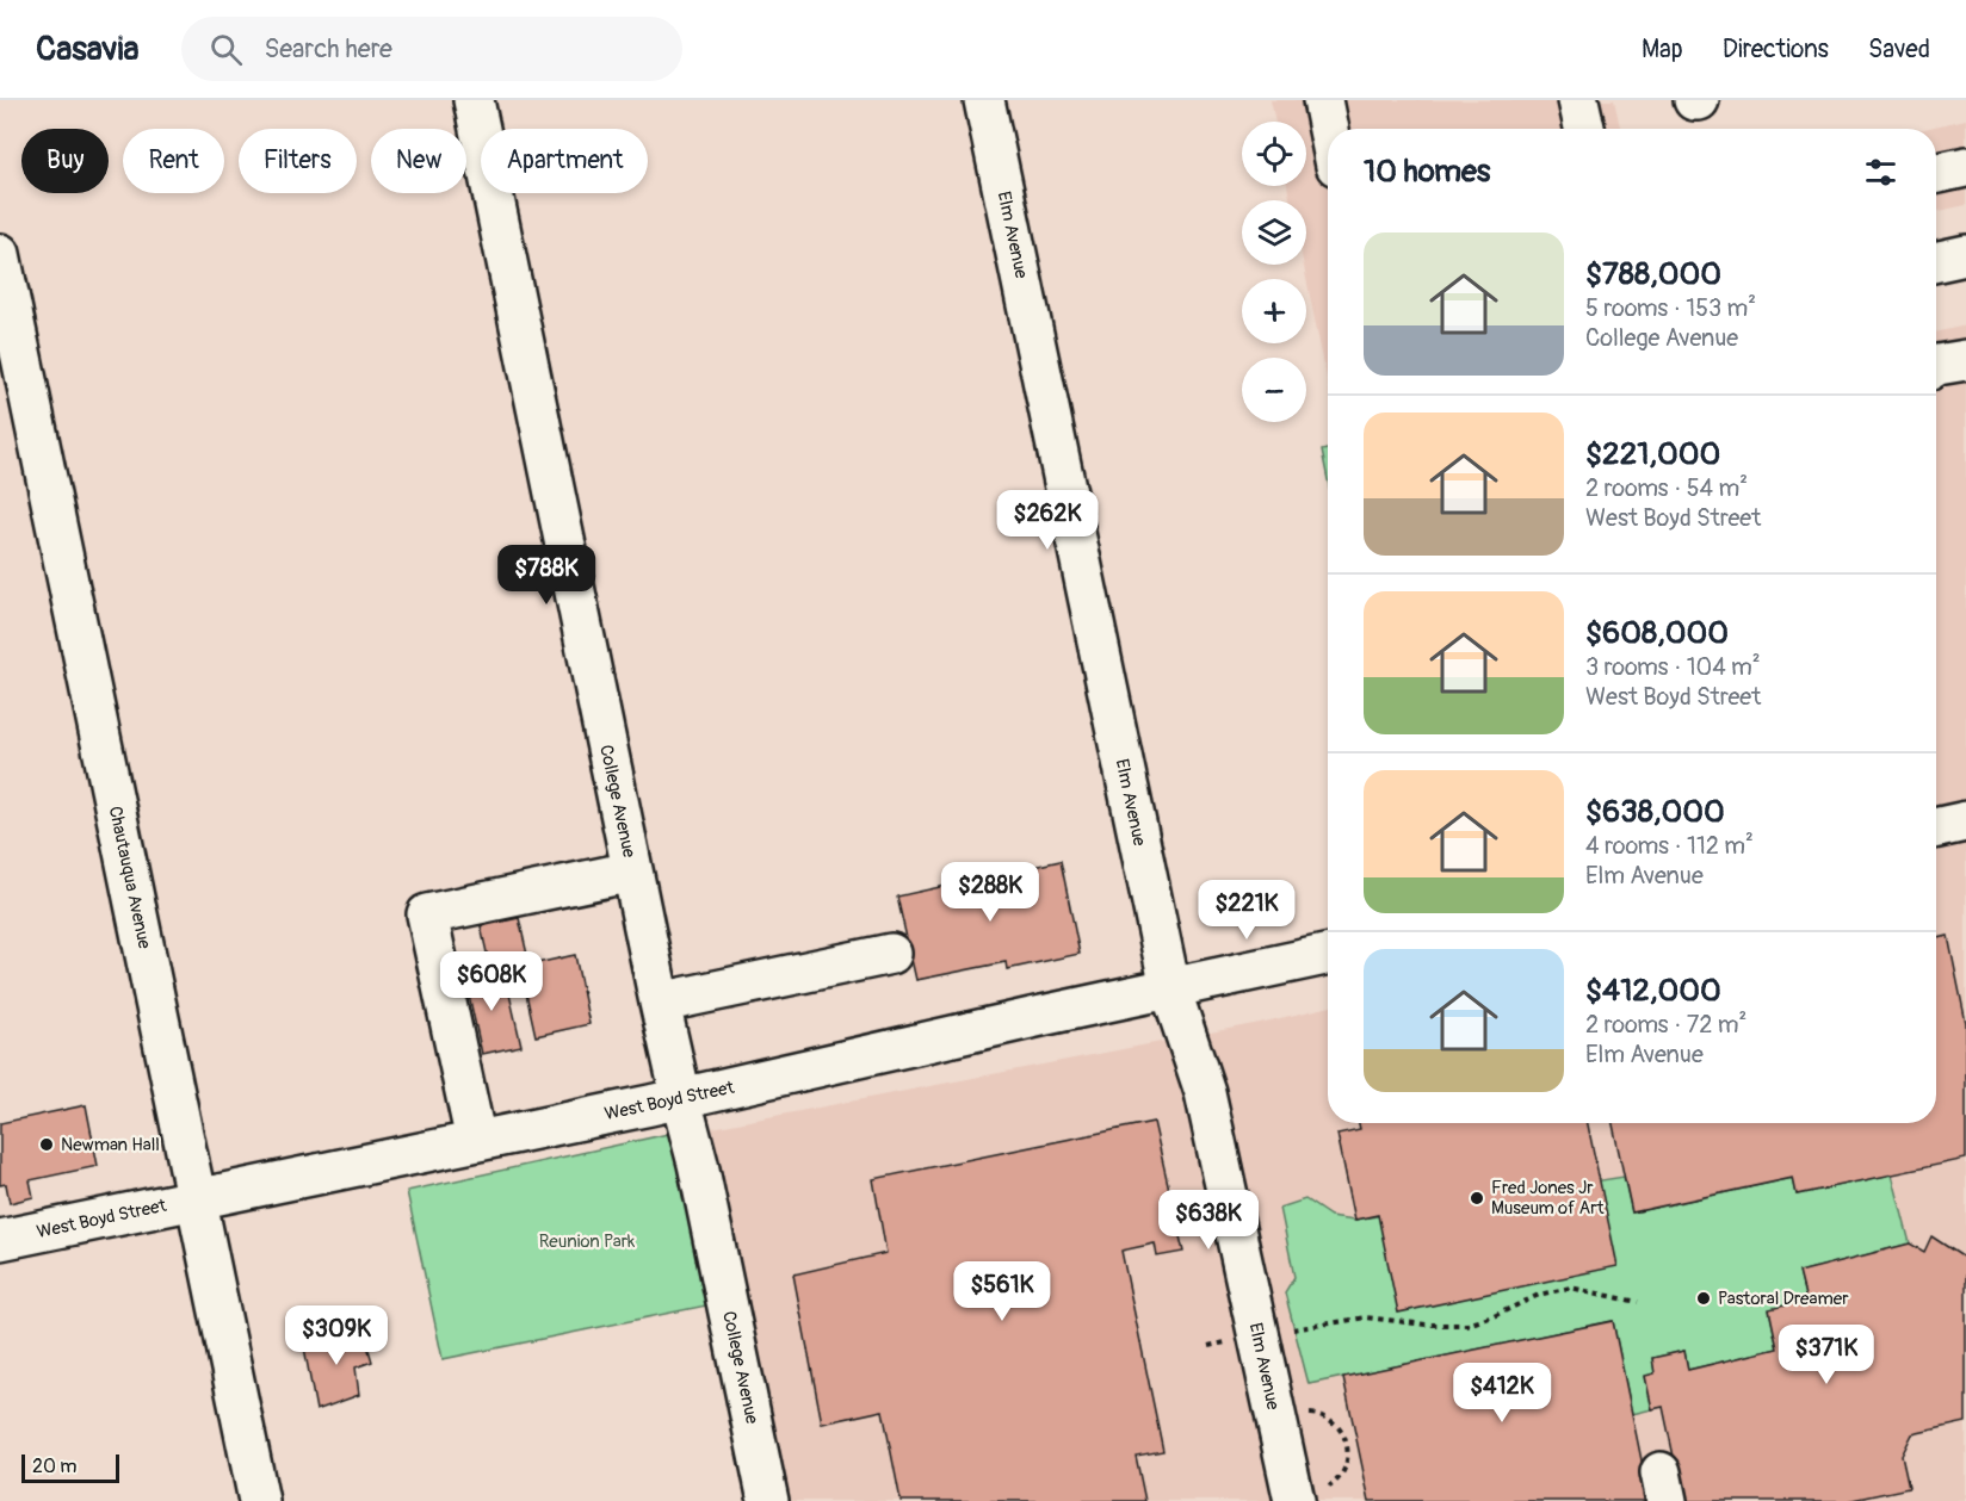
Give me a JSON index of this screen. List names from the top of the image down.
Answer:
{
  "streets": {
    "street": [
      "Elm Avenue",
      "College Avenue",
      "Chautauqua Avenue",
      "West Boyd Street"
    ]
  },
  "crossings": [
    ["Elm Avenue", "West Boyd Street"],
    ["College Avenue", "West Boyd Street"],
    ["Chautauqua Avenue", "West Boyd Street"]
  ],
  "parks": ["Reunion Park"],
  "places": ["Newman Hall", "Fred Jones Jr Museum of Art", "Pastoral Dreamer"],
  "scale_bar": "20 m",
  "page": {
    "header": "Casavia",
    "search": "Search here",
    "nav": ["Map", "Directions", "Saved"],
    "map_buttons": ["+", "−"],
    "chip": [
      "Buy",
      "Rent",
      "Filters",
      "New",
      "Apartment"
    ],
    "heading": "10 homes",
    "list": [
      {
        "name": "$788,000",
        "note": "5 rooms · 153 m² · College Avenue"
      },
      {
        "name": "$221,000",
        "note": "2 rooms · 54 m² · West Boyd Street"
      },
      {
        "name": "$608,000",
        "note": "3 rooms · 104 m² · West Boyd Street"
      },
      {
        "name": "$638,000",
        "note": "4 rooms · 112 m² · Elm Avenue"
      },
      {
        "name": "$412,000",
        "note": "2 rooms · 72 m² · Elm Avenue"
      }
    ],
    "price": [
      "$262K",
      "$788K",
      "$288K",
      "$221K",
      "$608K",
      "$638K",
      "$561K",
      "$309K",
      "$371K",
      "$412K"
    ],
    "scale": "20 m"
  }
}
